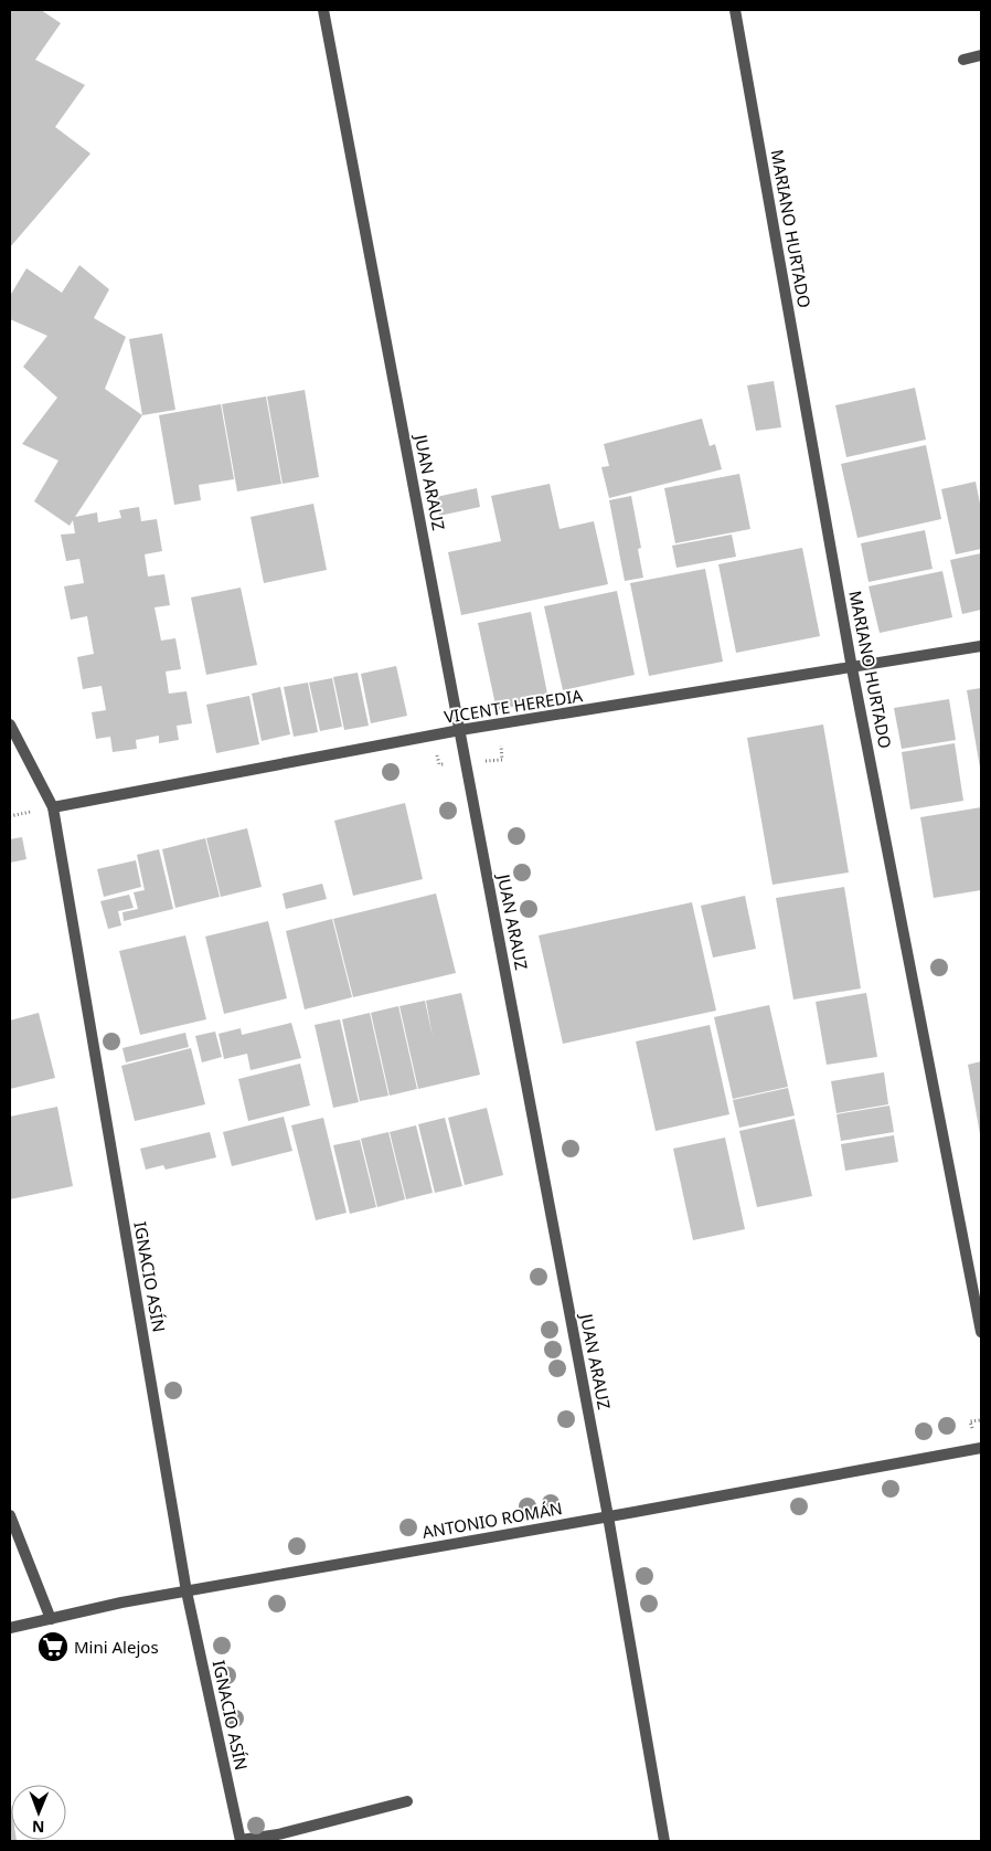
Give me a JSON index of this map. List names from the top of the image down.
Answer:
{
  "streets": {
    "street": [
      "MARIANO HURTADO",
      "JUAN ARAUZ",
      "VICENTE HEREDIA",
      "IGNACIO ASÍN",
      "ANTONIO ROMÁN"
    ]
  },
  "crossings": [
    ["MARIANO HURTADO", "VICENTE HEREDIA"],
    ["JUAN ARAUZ", "VICENTE HEREDIA"],
    ["JUAN ARAUZ", "ANTONIO ROMÁN"],
    ["VICENTE HEREDIA", "IGNACIO ASÍN"],
    ["IGNACIO ASÍN", "ANTONIO ROMÁN"]
  ],
  "places": {
    "supermarket": ["Mini Alejos"]
  },
  "north": "bottom"
}
